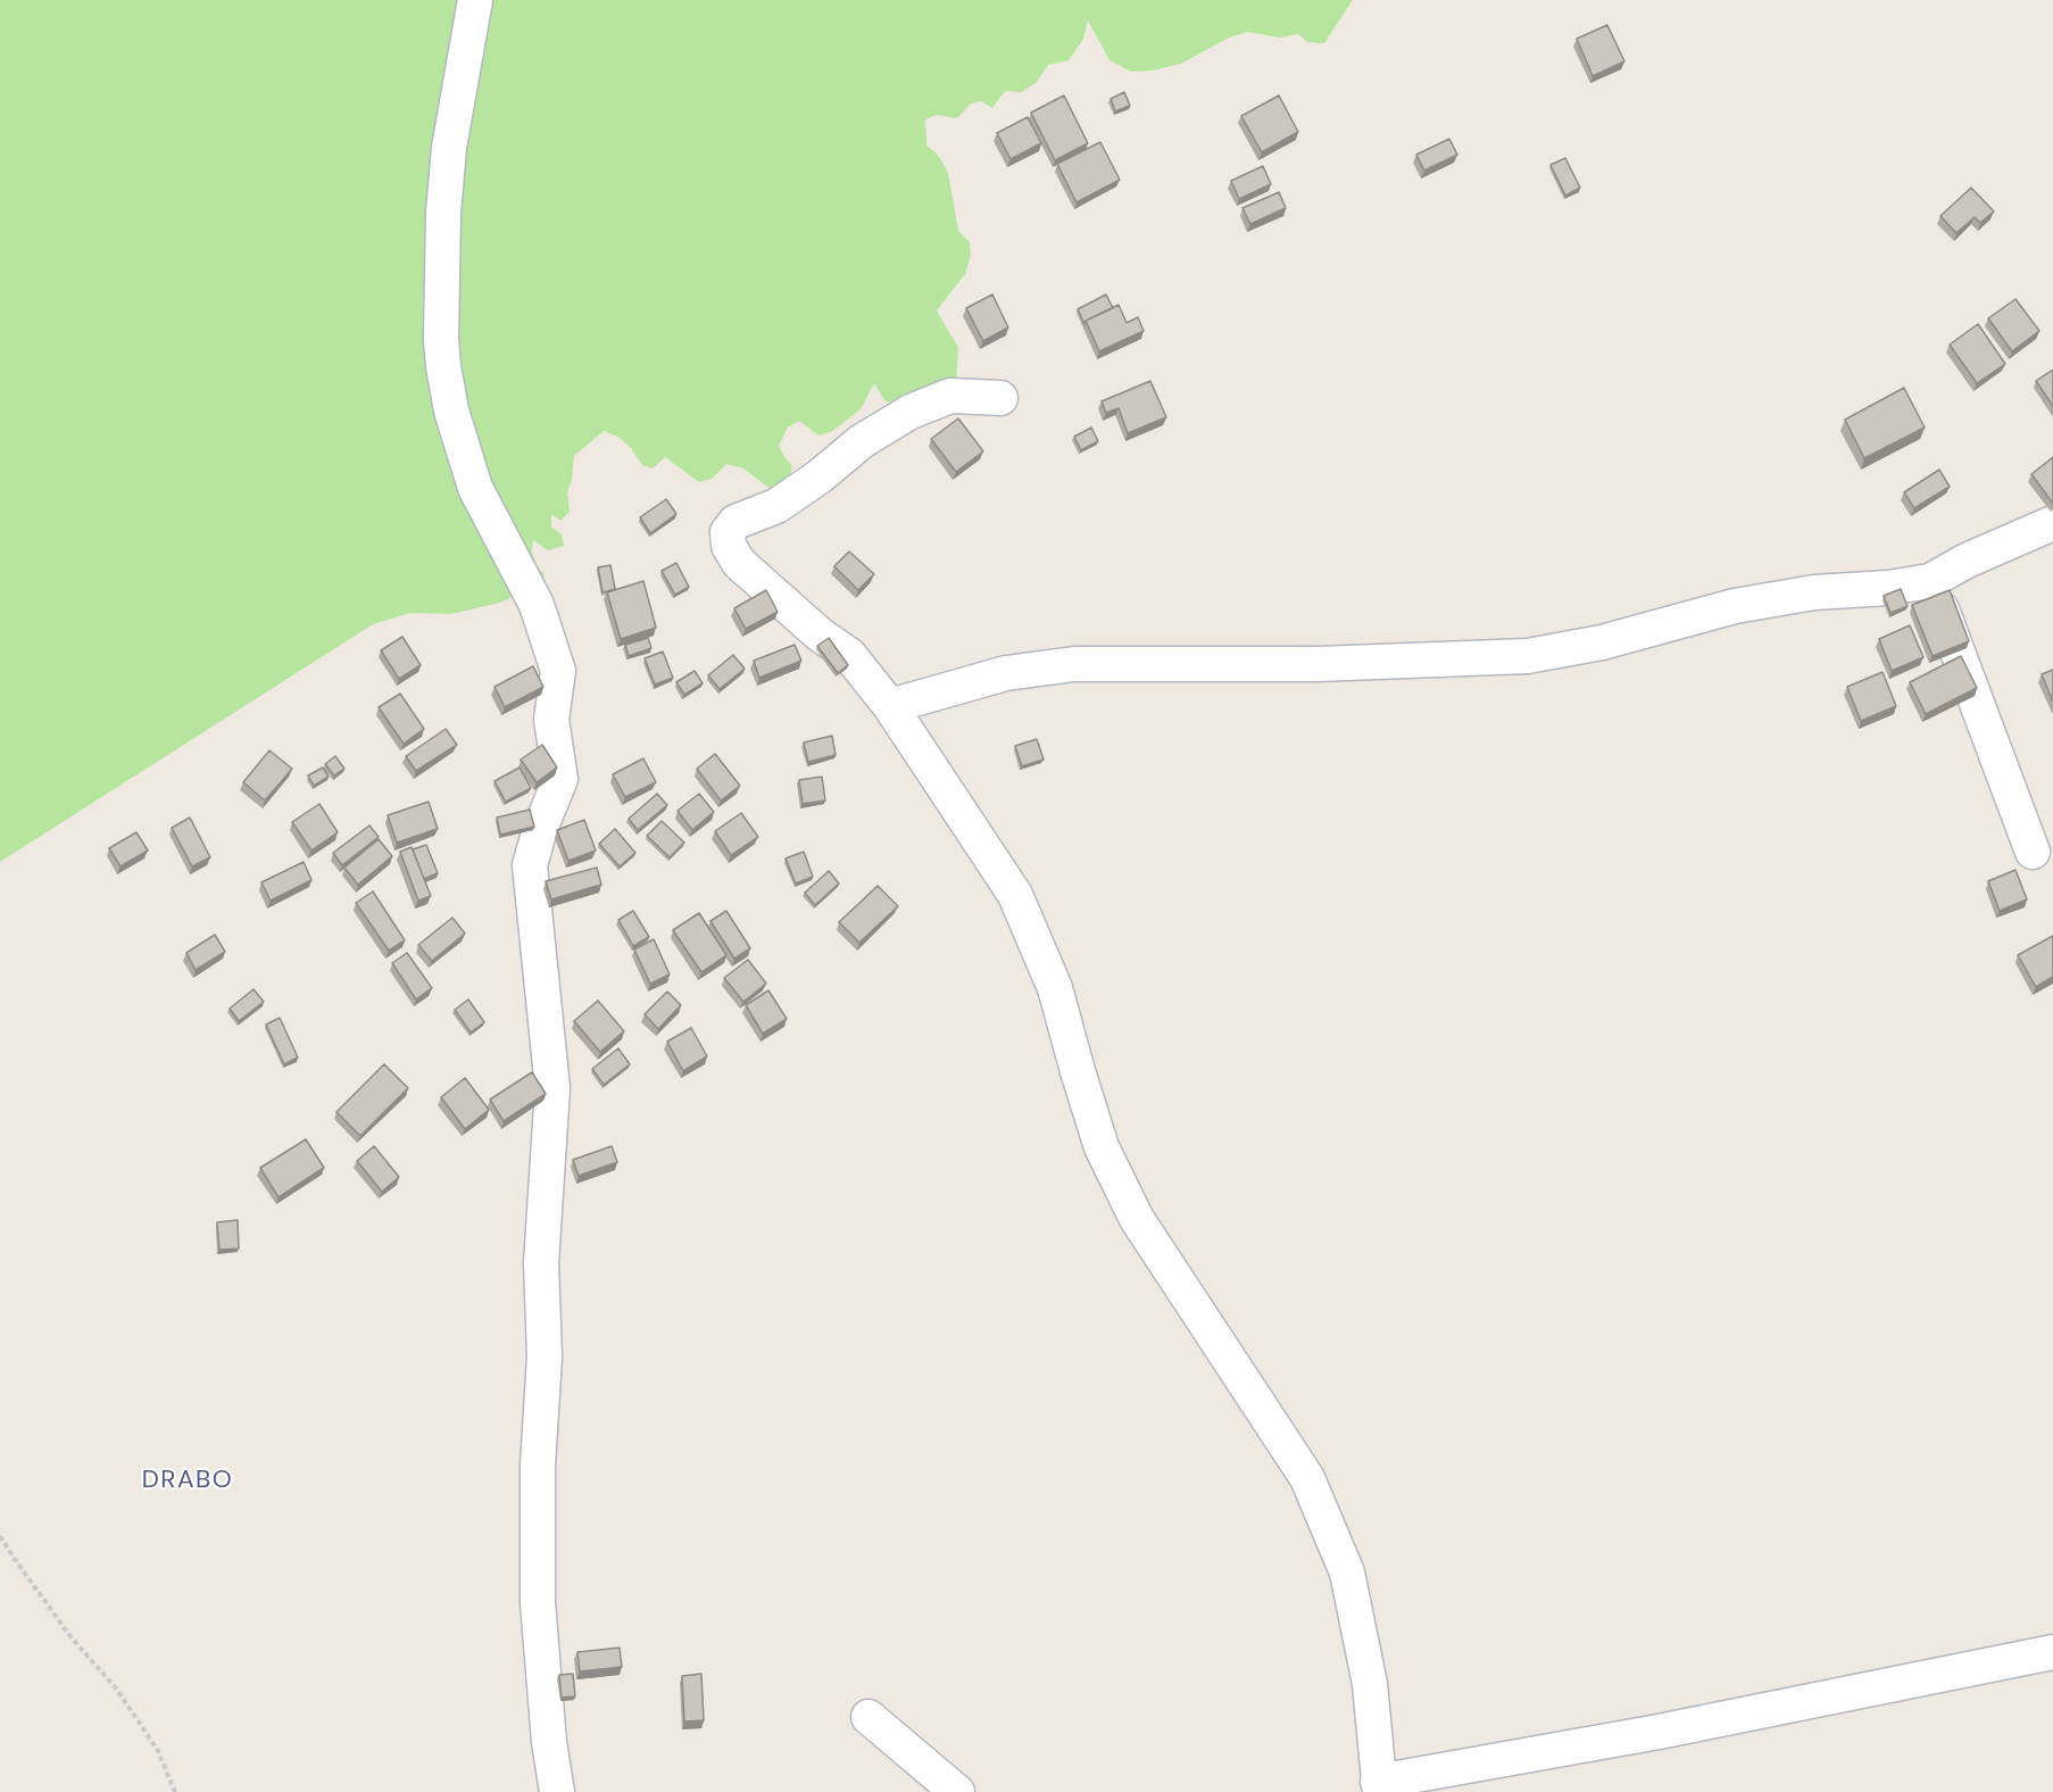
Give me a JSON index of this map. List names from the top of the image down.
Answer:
{
  "districts": ["DRABO"]
}
